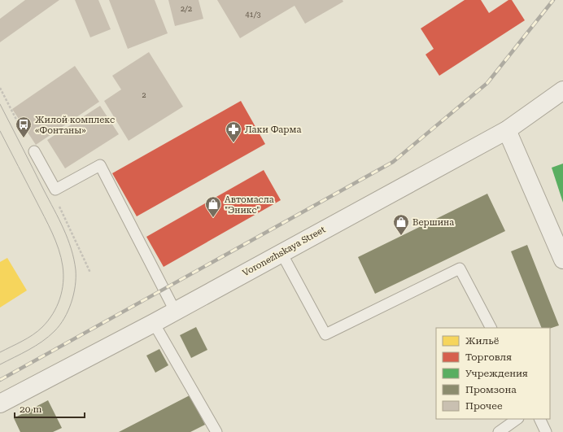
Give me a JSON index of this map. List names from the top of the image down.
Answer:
{
  "streets": {
    "street": ["Voronezhskaya Street"]
  },
  "places": {
    "bus stop": ["Жилой комплекс «Фонтаны»"],
    "pharmacy": ["Лаки Фарма"],
    "shop": ["Автомасла \"Эникс\"", "Вершина"]
  },
  "house_numbers": ["2/2", "41/3", "2"],
  "legend": [
    "Жильё",
    "Торговля",
    "Учреждения",
    "Промзона",
    "Прочее"
  ],
  "scale_bar": "20 m"
}
